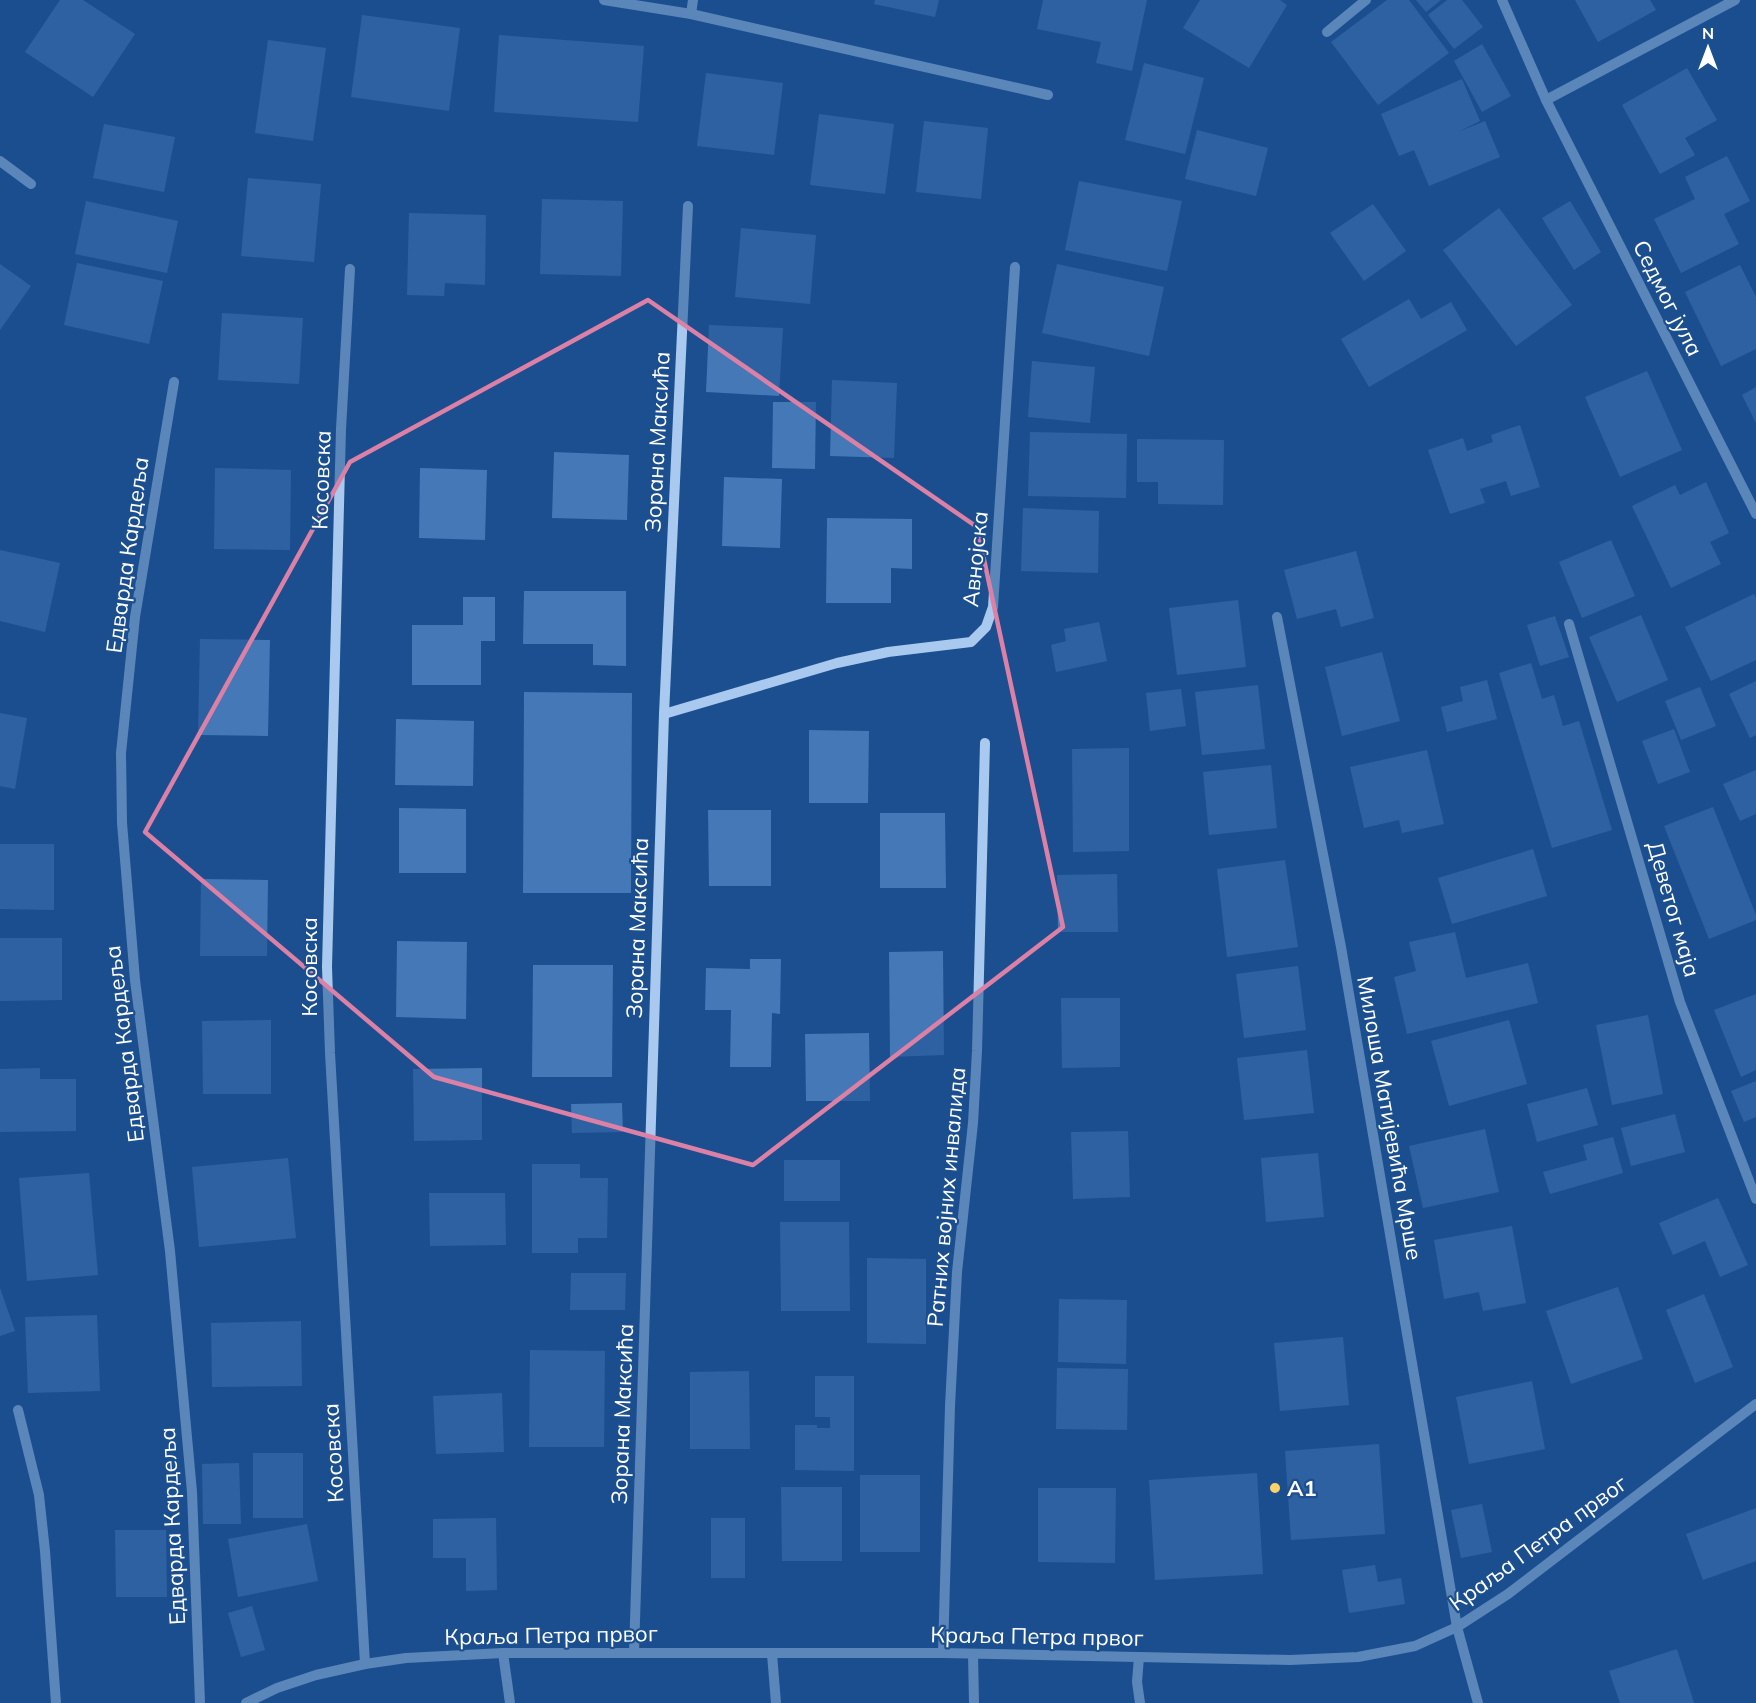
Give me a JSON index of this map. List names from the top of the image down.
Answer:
{
  "streets": {
    "street": [
      "Седмог јула",
      "Зорана Максића",
      "Косовска",
      "Едварда Кардеља",
      "Авнојска",
      "Деветог маја",
      "Милоша Матијевића Мрше",
      "Ратних војних инвалида",
      "Краља Петра првог"
    ]
  },
  "crossings": [
    ["Зорана Максића", "Авнојска"],
    ["Зорана Максића", "Краља Петра првог"],
    ["Косовска", "Краља Петра првог"],
    ["Милоша Матијевића Мрше", "Краља Петра првог"],
    ["Ратних војних инвалида", "Краља Петра првог"]
  ],
  "places": ["A1"],
  "north": "top"
}
